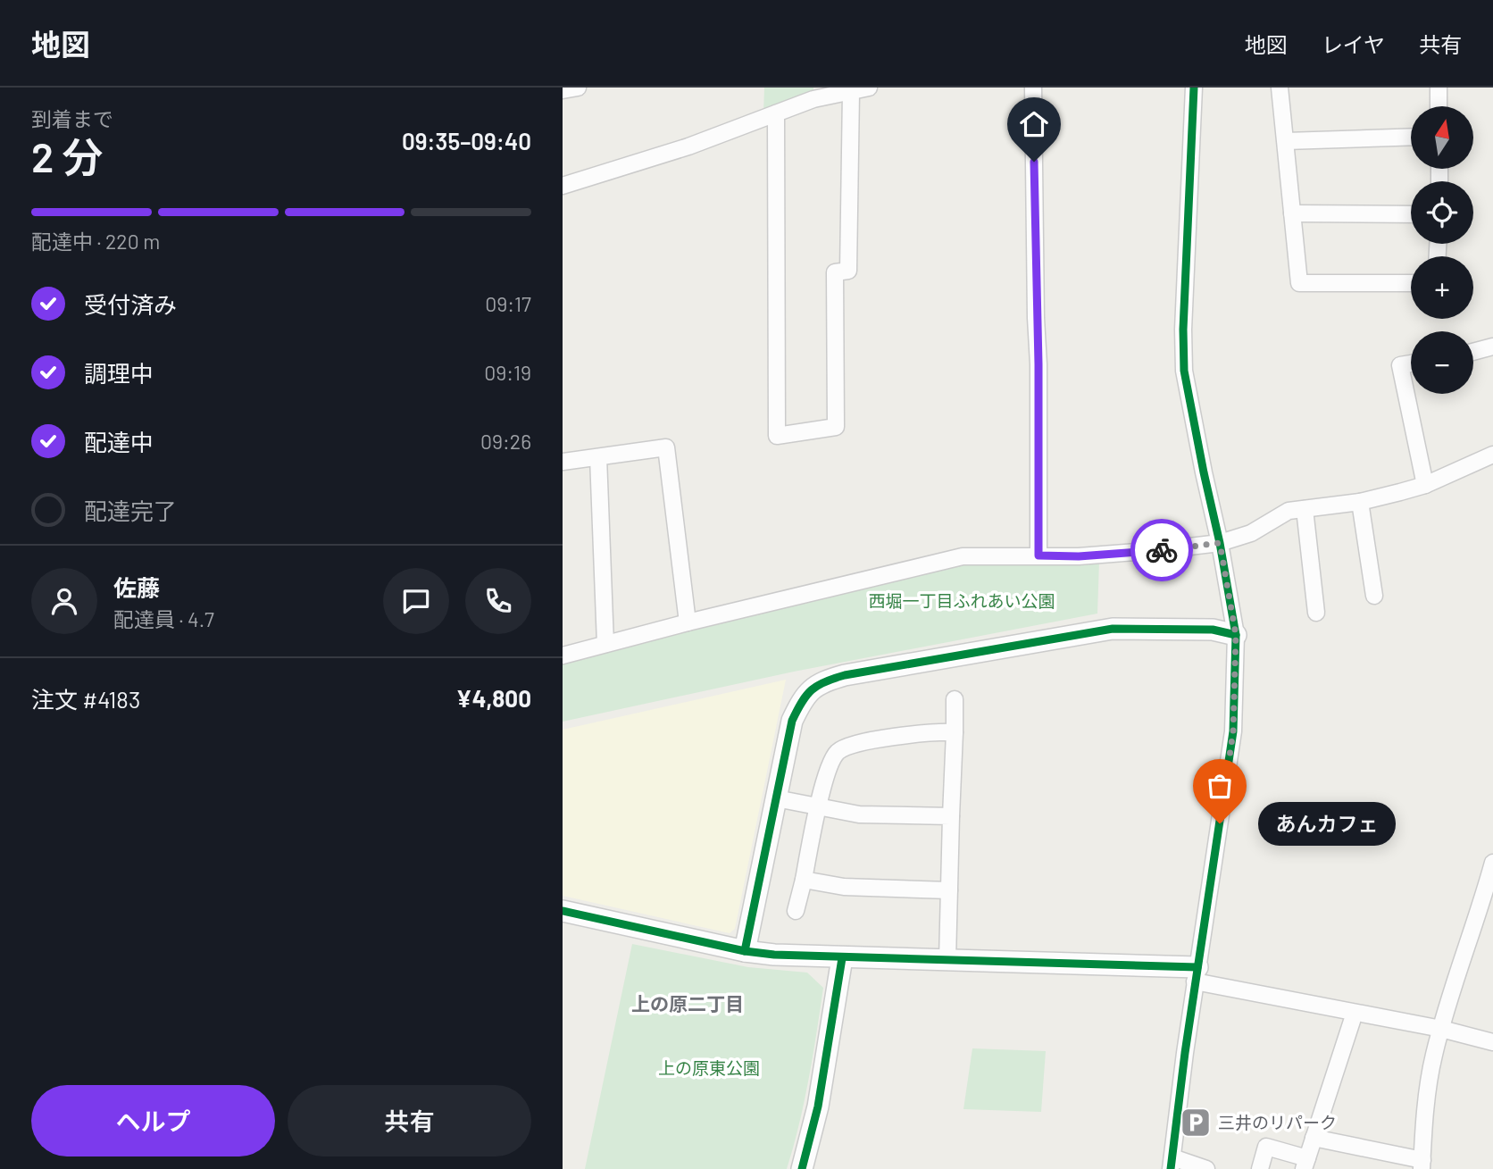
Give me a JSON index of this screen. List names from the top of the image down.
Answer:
{
  "districts": ["上の原二丁目"],
  "parks": ["西堀一丁目ふれあい公園", "上の原東公園"],
  "places": {
    "other": ["あんカフェ"],
    "parking": ["三井のリパーク"]
  },
  "north": "top",
  "page": {
    "header": "地図",
    "nav": ["地図", "レイヤ", "共有"],
    "heading": ["2 分", "到着まで", "09:35–09:40"],
    "panel": [
      "佐藤",
      "配達員 · 4.7",
      "注文 #4183",
      "¥4,800"
    ],
    "map_buttons": ["+", "−"],
    "bar": "配達中 · 220 m",
    "list": [
      ["受付済み", "09:17"],
      ["調理中", "09:19"],
      ["配達中", "09:26"],
      "配達完了"
    ],
    "bubble": "あんカフェ",
    "buttons": ["ヘルプ", "共有"]
  }
}
